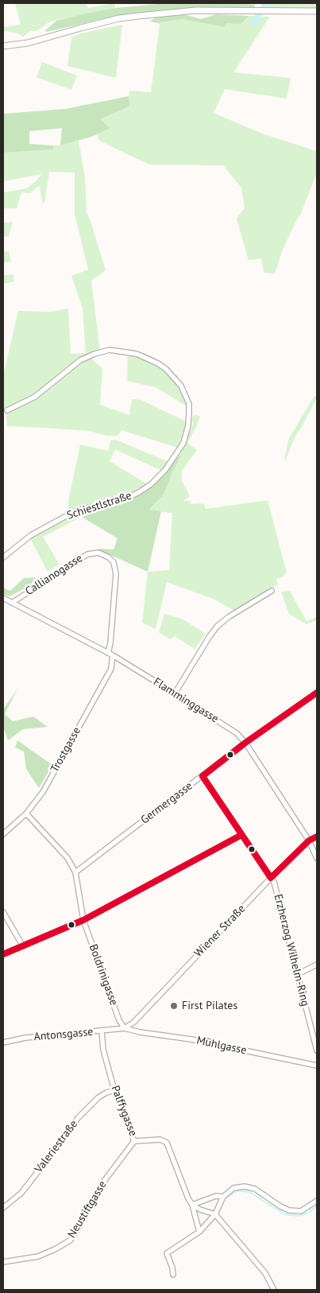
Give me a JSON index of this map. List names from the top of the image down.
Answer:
{
  "streets": {
    "street": [
      "Schiestlstraße",
      "Callianogasse",
      "Flamminggasse",
      "Trostgasse",
      "Germergasse",
      "Wiener Straße",
      "Erzherzog Wilhelm-Ring",
      "Boldrinigasse",
      "Antonsgasse",
      "Mühlgasse",
      "Palffygasse",
      "Valeriestraße",
      "Neustiftgasse"
    ]
  },
  "crossings": [
    ["Callianogasse", "Flamminggasse"],
    ["Flamminggasse", "Trostgasse"],
    ["Flamminggasse", "Germergasse"],
    ["Flamminggasse", "Wiener Straße"],
    ["Germergasse", "Erzherzog Wilhelm-Ring"],
    ["Germergasse", "Boldrinigasse"],
    ["Wiener Straße", "Erzherzog Wilhelm-Ring"],
    ["Wiener Straße", "Boldrinigasse"],
    ["Wiener Straße", "Antonsgasse"],
    ["Wiener Straße", "Mühlgasse"],
    ["Boldrinigasse", "Antonsgasse"],
    ["Boldrinigasse", "Mühlgasse"],
    ["Antonsgasse", "Mühlgasse"],
    ["Antonsgasse", "Palffygasse"],
    ["Palffygasse", "Valeriestraße"],
    ["Palffygasse", "Neustiftgasse"]
  ],
  "places": ["First Pilates"]
}
